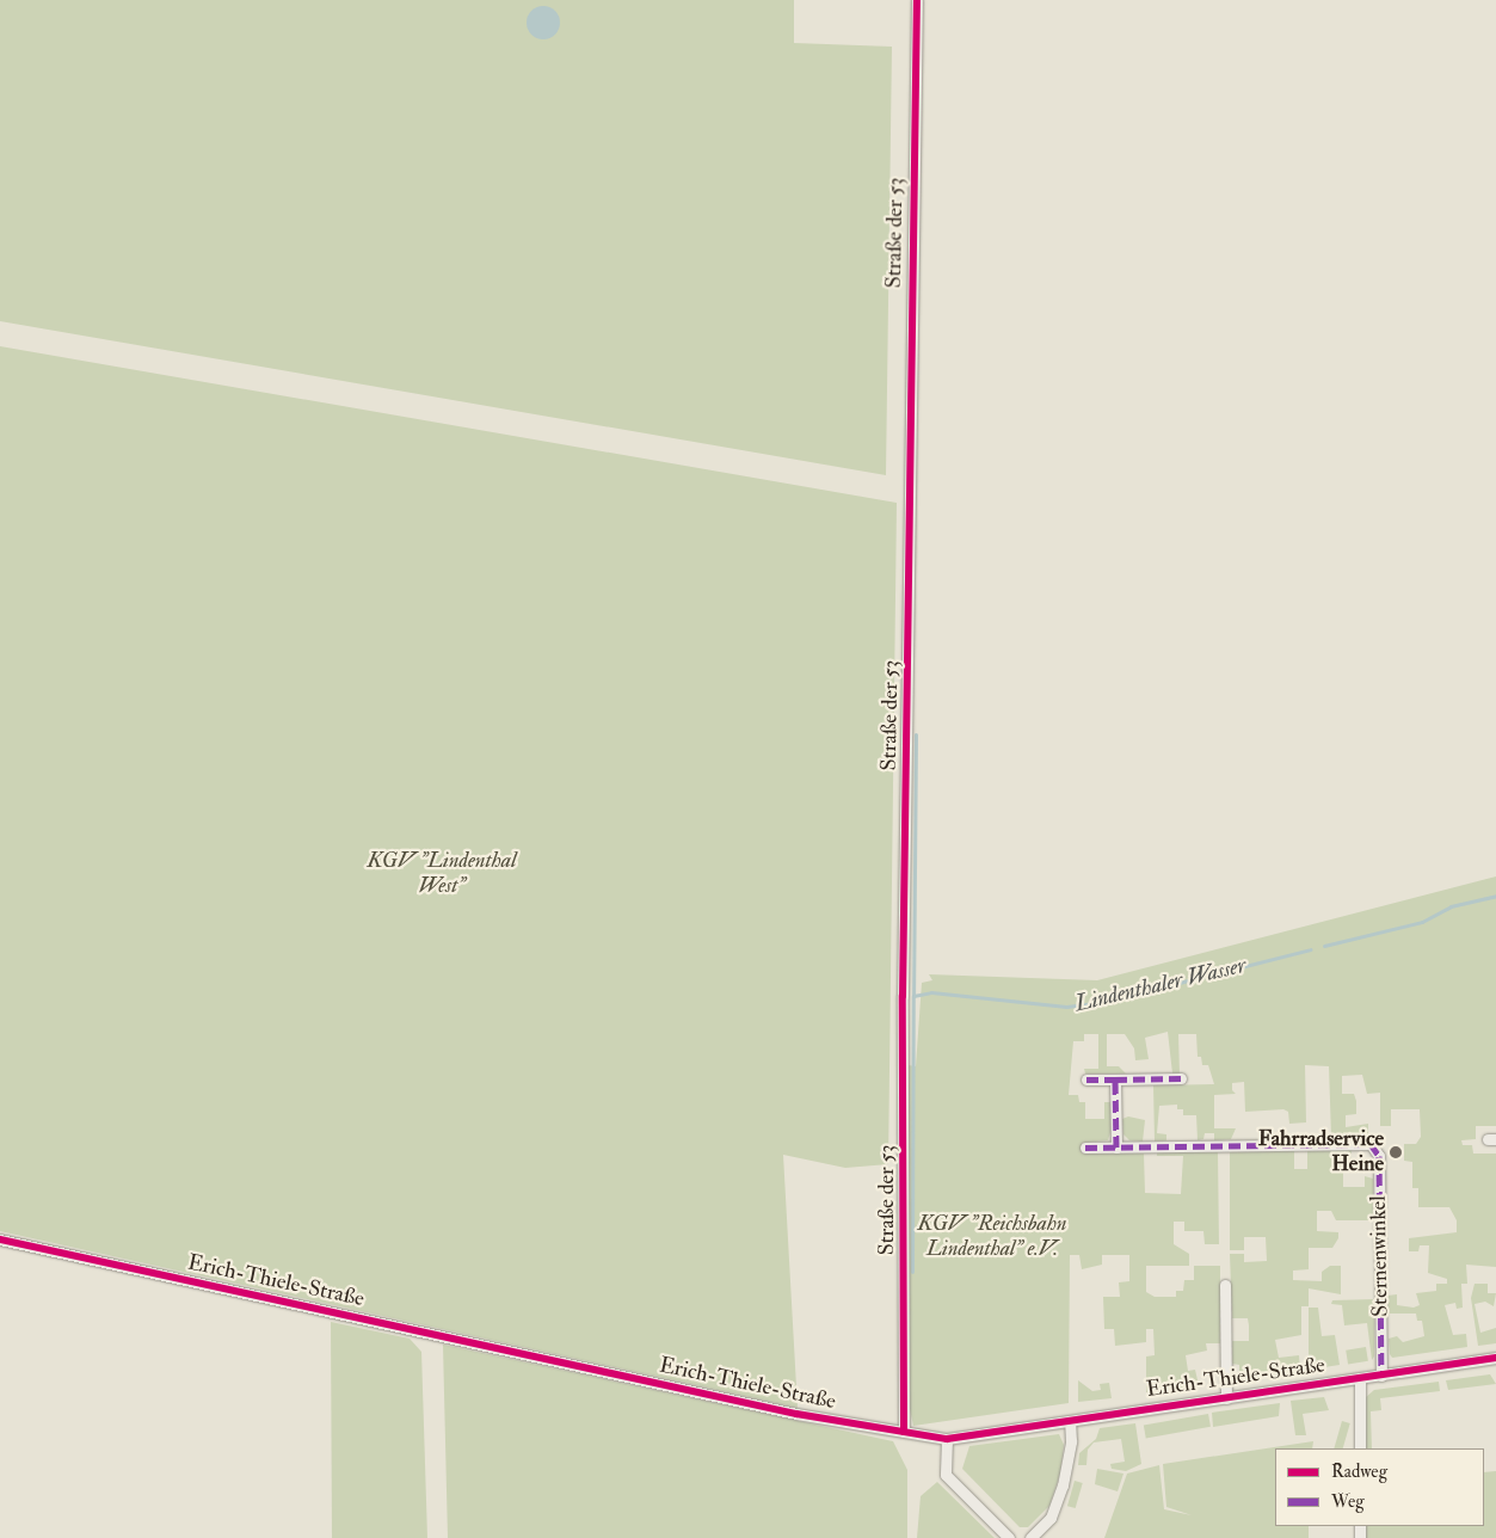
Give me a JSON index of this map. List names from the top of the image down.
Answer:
{
  "streets": {
    "street": ["Straße der 53", "Sternenwinkel", "Erich-Thiele-Straße"]
  },
  "crossings": [
    ["Straße der 53", "Erich-Thiele-Straße"],
    ["Sternenwinkel", "Erich-Thiele-Straße"]
  ],
  "water": ["Lindenthaler Wasser"],
  "parks": ["KGV \"Lindenthal West\"", "KGV \"Reichsbahn Lindenthal\" e.V."],
  "places": ["Fahrradservice Heine"],
  "legend": ["Radweg", "Weg"]
}
